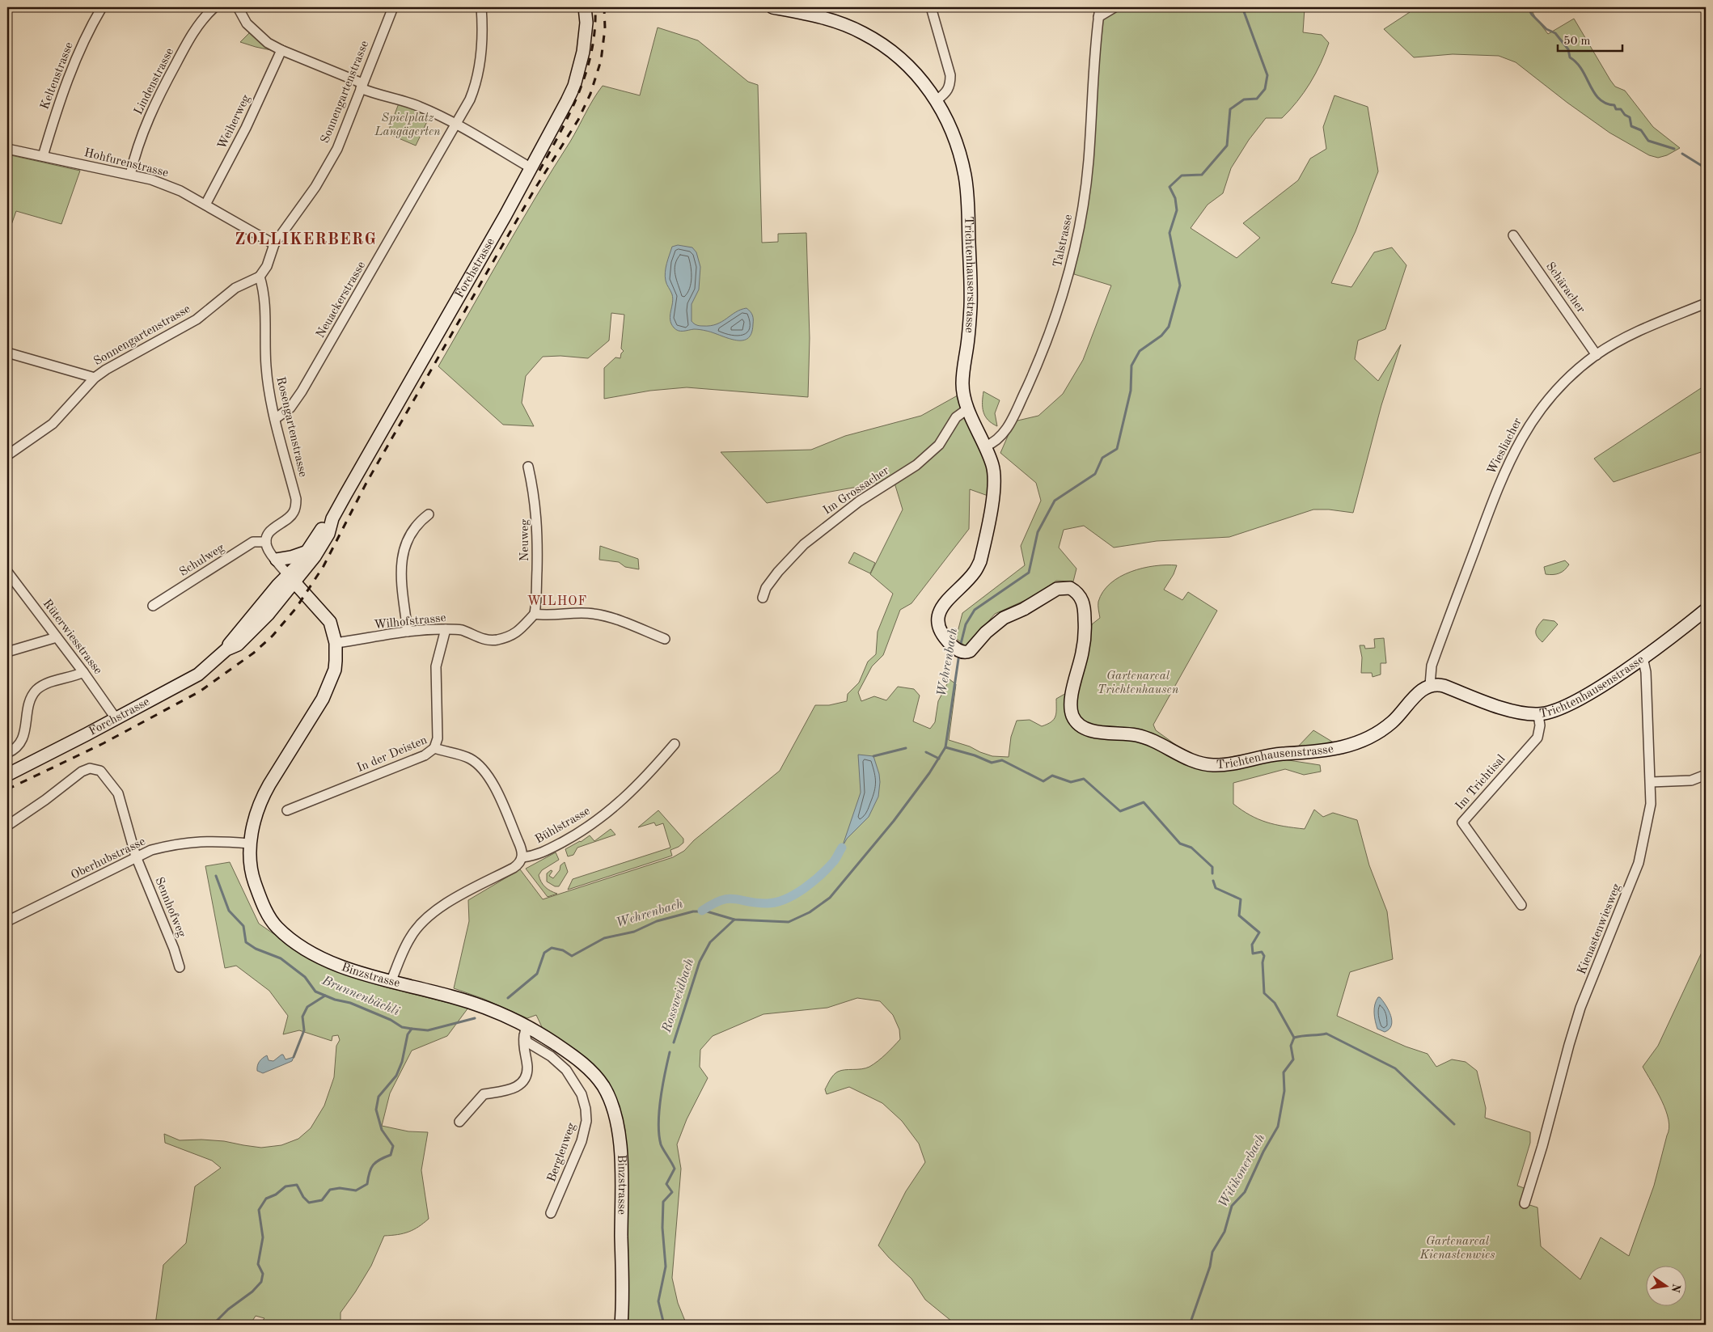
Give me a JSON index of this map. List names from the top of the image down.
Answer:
{
  "streets": {
    "main road": [
      "Forchstrasse",
      "Trichtenhauserstrasse",
      "Trichtenhausenstrasse",
      "Binzstrasse"
    ],
    "street": [
      "Keltenstrasse",
      "Lindenstrasse",
      "Sonnengartenstrasse",
      "Weiherweg",
      "Hohfurenstrasse",
      "Talstrasse",
      "Schäracher",
      "Neuackerstrasse",
      "Rosengartenstrasse",
      "Wiesliacher",
      "Im Grossacher",
      "Neuweg",
      "Schulweg",
      "Wilhofstrasse",
      "Rüterwiesstrasse",
      "In der Deisten",
      "Im Trichtisal",
      "Bühlstrasse",
      "Oberhubstrasse",
      "Sennhofweg",
      "Kienastenwiesweg",
      "Berglenweg"
    ]
  },
  "crossings": [
    ["Keltenstrasse", "Hohfurenstrasse"],
    ["Lindenstrasse", "Hohfurenstrasse"],
    ["Sonnengartenstrasse", "Hohfurenstrasse"],
    ["Sonnengartenstrasse", "Rosengartenstrasse"],
    ["Weiherweg", "Hohfurenstrasse"],
    ["Talstrasse", "Trichtenhauserstrasse"],
    ["Forchstrasse", "Rüterwiesstrasse"],
    ["Forchstrasse", "Binzstrasse"],
    ["Trichtenhauserstrasse", "Im Grossacher"],
    ["Trichtenhauserstrasse", "Trichtenhausenstrasse"],
    ["Schäracher", "Wiesliacher"],
    ["Neuackerstrasse", "Rosengartenstrasse"],
    ["Rosengartenstrasse", "Schulweg"],
    ["Wiesliacher", "Trichtenhausenstrasse"],
    ["Neuweg", "Wilhofstrasse"],
    ["Wilhofstrasse", "Binzstrasse"],
    ["Trichtenhausenstrasse", "Im Trichtisal"],
    ["Trichtenhausenstrasse", "Kienastenwiesweg"],
    ["In der Deisten", "Bühlstrasse"],
    ["Bühlstrasse", "Binzstrasse"],
    ["Oberhubstrasse", "Sennhofweg"],
    ["Oberhubstrasse", "Binzstrasse"],
    ["Binzstrasse", "Berglenweg"]
  ],
  "districts": ["ZOLLIKERBERG", "WILHOF"],
  "water": [
    "Wehrenbach",
    "Rossweidbach",
    "Brunnenbächli",
    "Witikonerbach"
  ],
  "parks": ["Spielplatz Langägerten", "Gartenareal Trichtenhausen", "Gartenareal Kienastenwies"],
  "scale_bar": "50 m",
  "north": "right"
}
